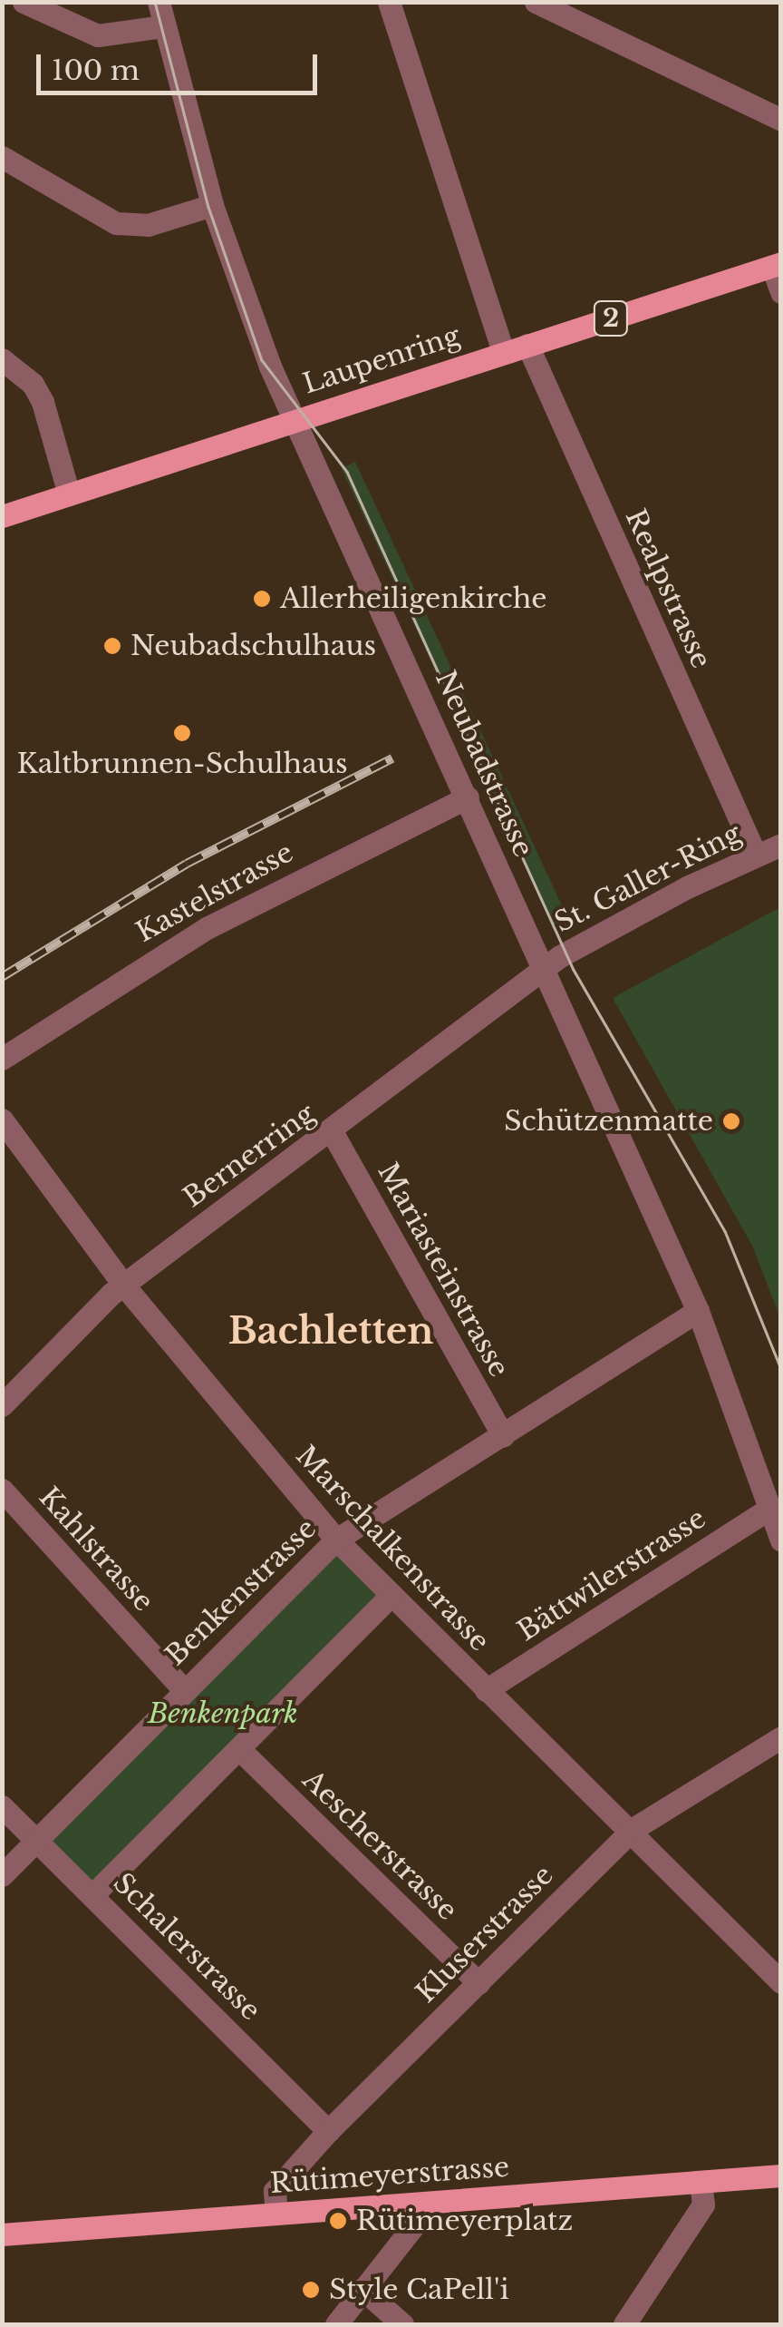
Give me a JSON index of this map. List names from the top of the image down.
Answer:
{
  "streets": {
    "main road": ["2", "Laupenring", "Rütimeyerstrasse"],
    "street": [
      "Realpstrasse",
      "Neubadstrasse",
      "St. Galler-Ring",
      "Kastelstrasse",
      "Bernerring",
      "Mariasteinstrasse",
      "Marschalkenstrasse",
      "Kahlstrasse",
      "Bättwilerstrasse",
      "Benkenstrasse",
      "Aescherstrasse",
      "Kluserstrasse",
      "Schalerstrasse"
    ]
  },
  "crossings": [
    ["Laupenring", "Realpstrasse"],
    ["Laupenring", "Neubadstrasse"],
    ["Realpstrasse", "St. Galler-Ring"],
    ["Neubadstrasse", "St. Galler-Ring"],
    ["Neubadstrasse", "Kastelstrasse"],
    ["Neubadstrasse", "Bernerring"],
    ["Neubadstrasse", "Bättwilerstrasse"],
    ["Neubadstrasse", "Benkenstrasse"],
    ["St. Galler-Ring", "Bernerring"],
    ["Bernerring", "Mariasteinstrasse"],
    ["Bernerring", "Marschalkenstrasse"],
    ["Mariasteinstrasse", "Benkenstrasse"],
    ["Marschalkenstrasse", "Bättwilerstrasse"],
    ["Marschalkenstrasse", "Benkenstrasse"],
    ["Marschalkenstrasse", "Kluserstrasse"],
    ["Kahlstrasse", "Benkenstrasse"],
    ["Benkenstrasse", "Schalerstrasse"],
    ["Aescherstrasse", "Kluserstrasse"],
    ["Kluserstrasse", "Schalerstrasse"],
    ["Kluserstrasse", "Rütimeyerstrasse"]
  ],
  "districts": ["Bachletten"],
  "parks": ["Benkenpark"],
  "places": [
    "Allerheiligenkirche",
    "Neubadschulhaus",
    "Kaltbrunnen-Schulhaus",
    "Schützenmatte",
    "Rütimeyerplatz",
    "Style CaPell'i"
  ],
  "scale_bar": "100 m"
}
